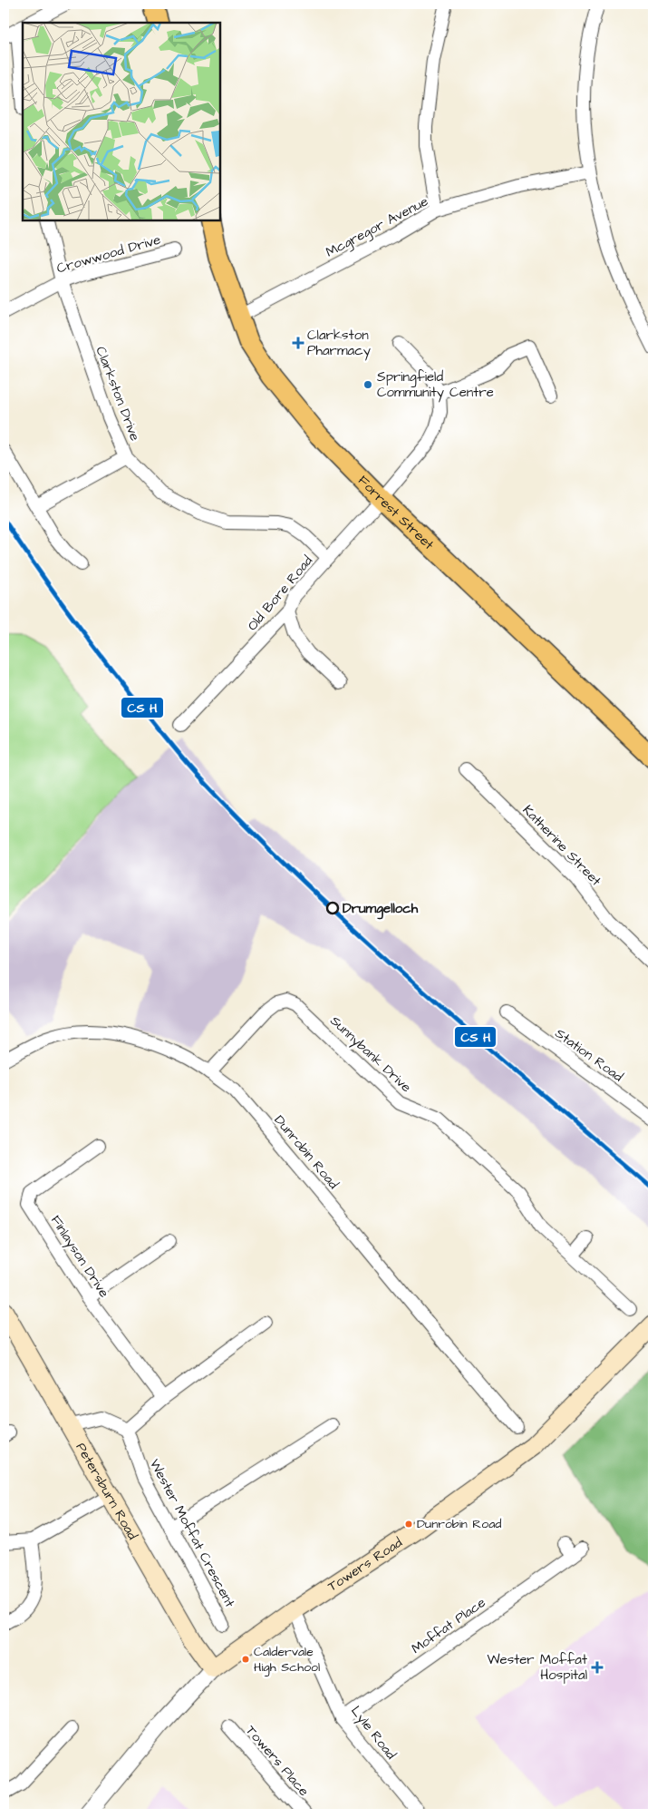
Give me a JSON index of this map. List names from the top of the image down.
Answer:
{
  "streets": {
    "main road": ["Forrest Street", "Petersburn Road", "Towers Road"],
    "street": [
      "Mcgregor Avenue",
      "Crowwood Drive",
      "Clarkston Drive",
      "Old Bore Road",
      "Katherine Street",
      "Sunnybank Drive",
      "Station Road",
      "Dunrobin Road",
      "Finlayson Drive",
      "Wester Moffat Crescent",
      "Moffat Place",
      "Lyle Road",
      "Towers Place"
    ]
  },
  "crossings": [
    ["Mcgregor Avenue", "Forrest Street"],
    ["Crowwood Drive", "Clarkston Drive"],
    ["Clarkston Drive", "Old Bore Road"],
    ["Forrest Street", "Old Bore Road"],
    ["Sunnybank Drive", "Dunrobin Road"],
    ["Petersburn Road", "Towers Road"],
    ["Towers Road", "Lyle Road"],
    ["Moffat Place", "Lyle Road"]
  ],
  "places": {
    "health": ["Clarkston Pharmacy", "Wester Moffat Hospital"],
    "other": [
      "Springfield Community Centre",
      "Drumgelloch",
      "Dunrobin Road",
      "Caldervale High School"
    ]
  }
}
